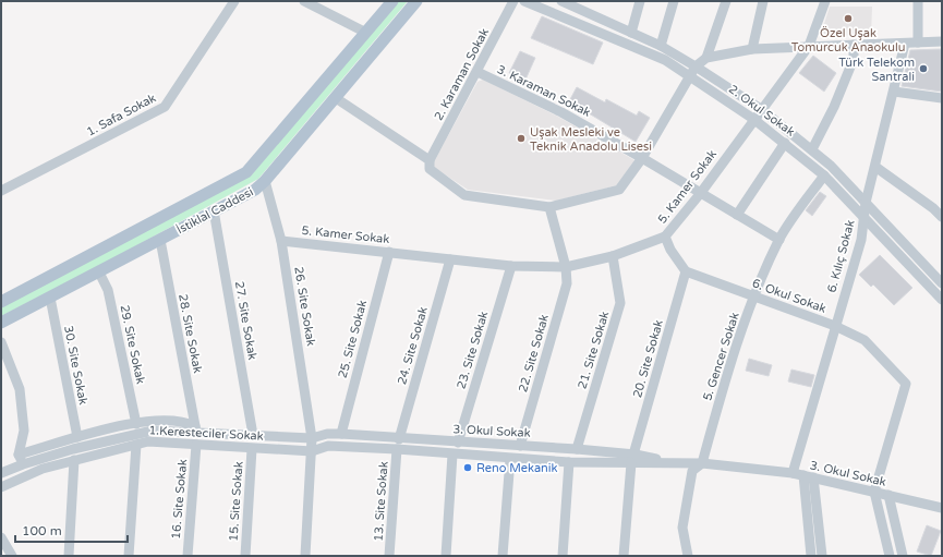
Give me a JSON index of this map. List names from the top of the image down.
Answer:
{
  "streets": {
    "main road": ["İstiklal Caddesi"],
    "street": [
      "2. Karaman Sokak",
      "3. Karaman Sokak",
      "2. Okul Sokak",
      "1. Safa Sokak",
      "5. Kamer Sokak",
      "6. Kılıç Sokak",
      "6. Okul Sokak",
      "26. Site Sokak",
      "27. Site Sokak",
      "28. Site Sokak",
      "25. Site Sokak",
      "29. Site Sokak",
      "24. Site Sokak",
      "23. Site Sokak",
      "21. Site Sokak",
      "22. Site Sokak",
      "5. Gencer Sokak",
      "20. Site Sokak",
      "30. Site Sokak",
      "3. Okul Sokak",
      "1.Keresteciler Sokak",
      "16. Site Sokak",
      "15. Site Sokak",
      "13. Site Sokak"
    ]
  },
  "crossings": [
    ["2. Karaman Sokak", "3. Karaman Sokak"],
    ["3. Karaman Sokak", "5. Kamer Sokak"],
    ["3. Karaman Sokak", "5. Gencer Sokak"],
    ["2. Okul Sokak", "5. Kamer Sokak"],
    ["2. Okul Sokak", "6. Kılıç Sokak"],
    ["2. Okul Sokak", "5. Gencer Sokak"],
    ["5. Kamer Sokak", "26. Site Sokak"],
    ["5. Kamer Sokak", "25. Site Sokak"],
    ["5. Kamer Sokak", "24. Site Sokak"],
    ["5. Kamer Sokak", "23. Site Sokak"],
    ["5. Kamer Sokak", "21. Site Sokak"],
    ["5. Kamer Sokak", "22. Site Sokak"],
    ["İstiklal Caddesi", "26. Site Sokak"],
    ["İstiklal Caddesi", "27. Site Sokak"],
    ["İstiklal Caddesi", "28. Site Sokak"],
    ["İstiklal Caddesi", "29. Site Sokak"],
    ["İstiklal Caddesi", "30. Site Sokak"],
    ["6. Kılıç Sokak", "6. Okul Sokak"],
    ["6. Kılıç Sokak", "3. Okul Sokak"],
    ["6. Okul Sokak", "5. Gencer Sokak"],
    ["6. Okul Sokak", "20. Site Sokak"],
    ["6. Okul Sokak", "3. Okul Sokak"],
    ["26. Site Sokak", "3. Okul Sokak"],
    ["26. Site Sokak", "1.Keresteciler Sokak"],
    ["27. Site Sokak", "1.Keresteciler Sokak"],
    ["28. Site Sokak", "1.Keresteciler Sokak"],
    ["25. Site Sokak", "3. Okul Sokak"],
    ["24. Site Sokak", "3. Okul Sokak"],
    ["24. Site Sokak", "13. Site Sokak"],
    ["23. Site Sokak", "3. Okul Sokak"],
    ["21. Site Sokak", "3. Okul Sokak"],
    ["22. Site Sokak", "3. Okul Sokak"],
    ["5. Gencer Sokak", "3. Okul Sokak"],
    ["20. Site Sokak", "3. Okul Sokak"],
    ["3. Okul Sokak", "1.Keresteciler Sokak"],
    ["3. Okul Sokak", "13. Site Sokak"],
    ["1.Keresteciler Sokak", "16. Site Sokak"],
    ["1.Keresteciler Sokak", "15. Site Sokak"]
  ],
  "places": [
    "Özel Uşak Tomurcuk Anaokulu",
    "Türk Telekom Santrali",
    "Uşak Mesleki ve Teknik Anadolu Lisesi",
    "Reno Mekanik"
  ],
  "scale_bar": "100 m"
}
